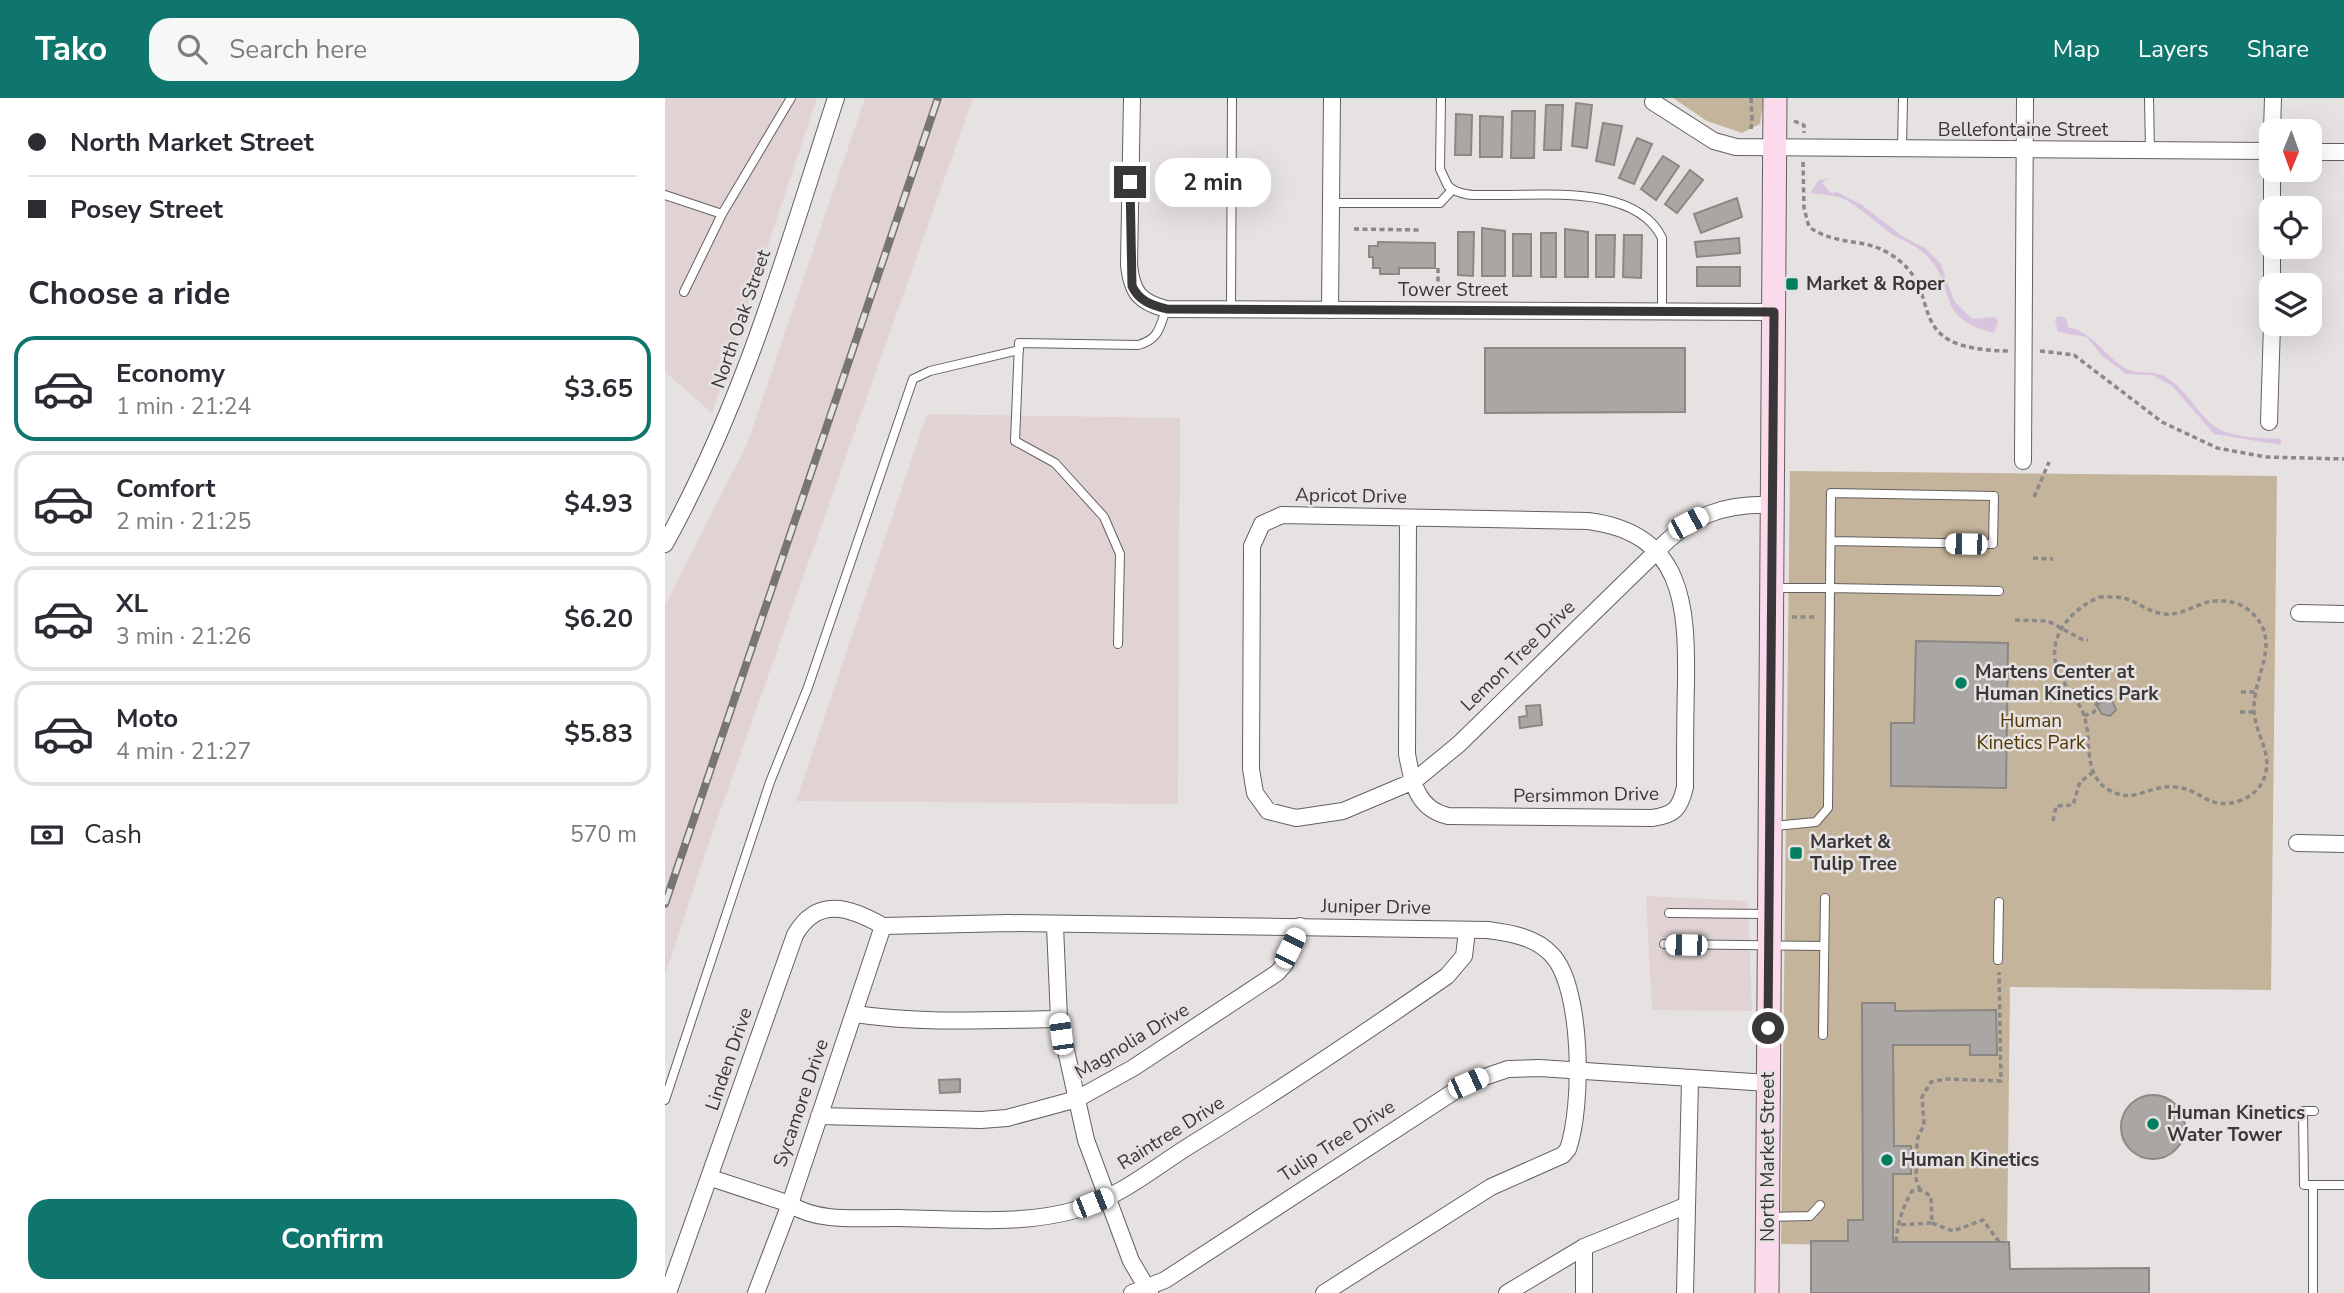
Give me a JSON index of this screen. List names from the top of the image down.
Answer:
{
  "streets": {
    "main road": ["North Market Street"],
    "street": [
      "Bellefontaine Street",
      "Tower Street",
      "North Oak Street",
      "Apricot Drive",
      "Lemon Tree Drive",
      "Persimmon Drive",
      "Juniper Drive",
      "Magnolia Drive",
      "Linden Drive",
      "Sycamore Drive",
      "Raintree Drive",
      "Tulip Tree Drive"
    ]
  },
  "crossings": [
    ["Bellefontaine Street", "North Market Street"],
    ["Tower Street", "North Market Street"],
    ["Apricot Drive", "Lemon Tree Drive"],
    ["Apricot Drive", "Persimmon Drive"],
    ["Lemon Tree Drive", "Persimmon Drive"],
    ["Lemon Tree Drive", "North Market Street"],
    ["Juniper Drive", "Magnolia Drive"],
    ["Juniper Drive", "Linden Drive"],
    ["Juniper Drive", "Sycamore Drive"],
    ["Juniper Drive", "Raintree Drive"],
    ["Juniper Drive", "Tulip Tree Drive"],
    ["Magnolia Drive", "Sycamore Drive"],
    ["Linden Drive", "Sycamore Drive"],
    ["Linden Drive", "Raintree Drive"],
    ["Sycamore Drive", "Raintree Drive"]
  ],
  "parks": ["Human Kinetics Park"],
  "places": {
    "transit": ["Market & Roper", "Market & Tulip Tree"],
    "other": ["Martens Center at Human Kinetics Park", "Human Kinetics Water Tower", "Human Kinetics"]
  },
  "north": "bottom",
  "page": {
    "header": "Tako",
    "search": "Search here",
    "nav": ["Map", "Layers", "Share"],
    "banner": ["North Market Street", "Posey Street"],
    "bubble": "2 min",
    "heading": "Choose a ride",
    "list": [
      {
        "name": "Economy",
        "note": "1 min · 21:24",
        "value": "$3.65"
      },
      {
        "name": "Comfort",
        "note": "2 min · 21:25",
        "value": "$4.93"
      },
      {
        "name": "XL",
        "note": "3 min · 21:26",
        "value": "$6.20"
      },
      {
        "name": "Moto",
        "note": "4 min · 21:27",
        "value": "$5.83"
      }
    ],
    "pay": ["Cash", "570 m"],
    "buttons": "Confirm"
  }
}
